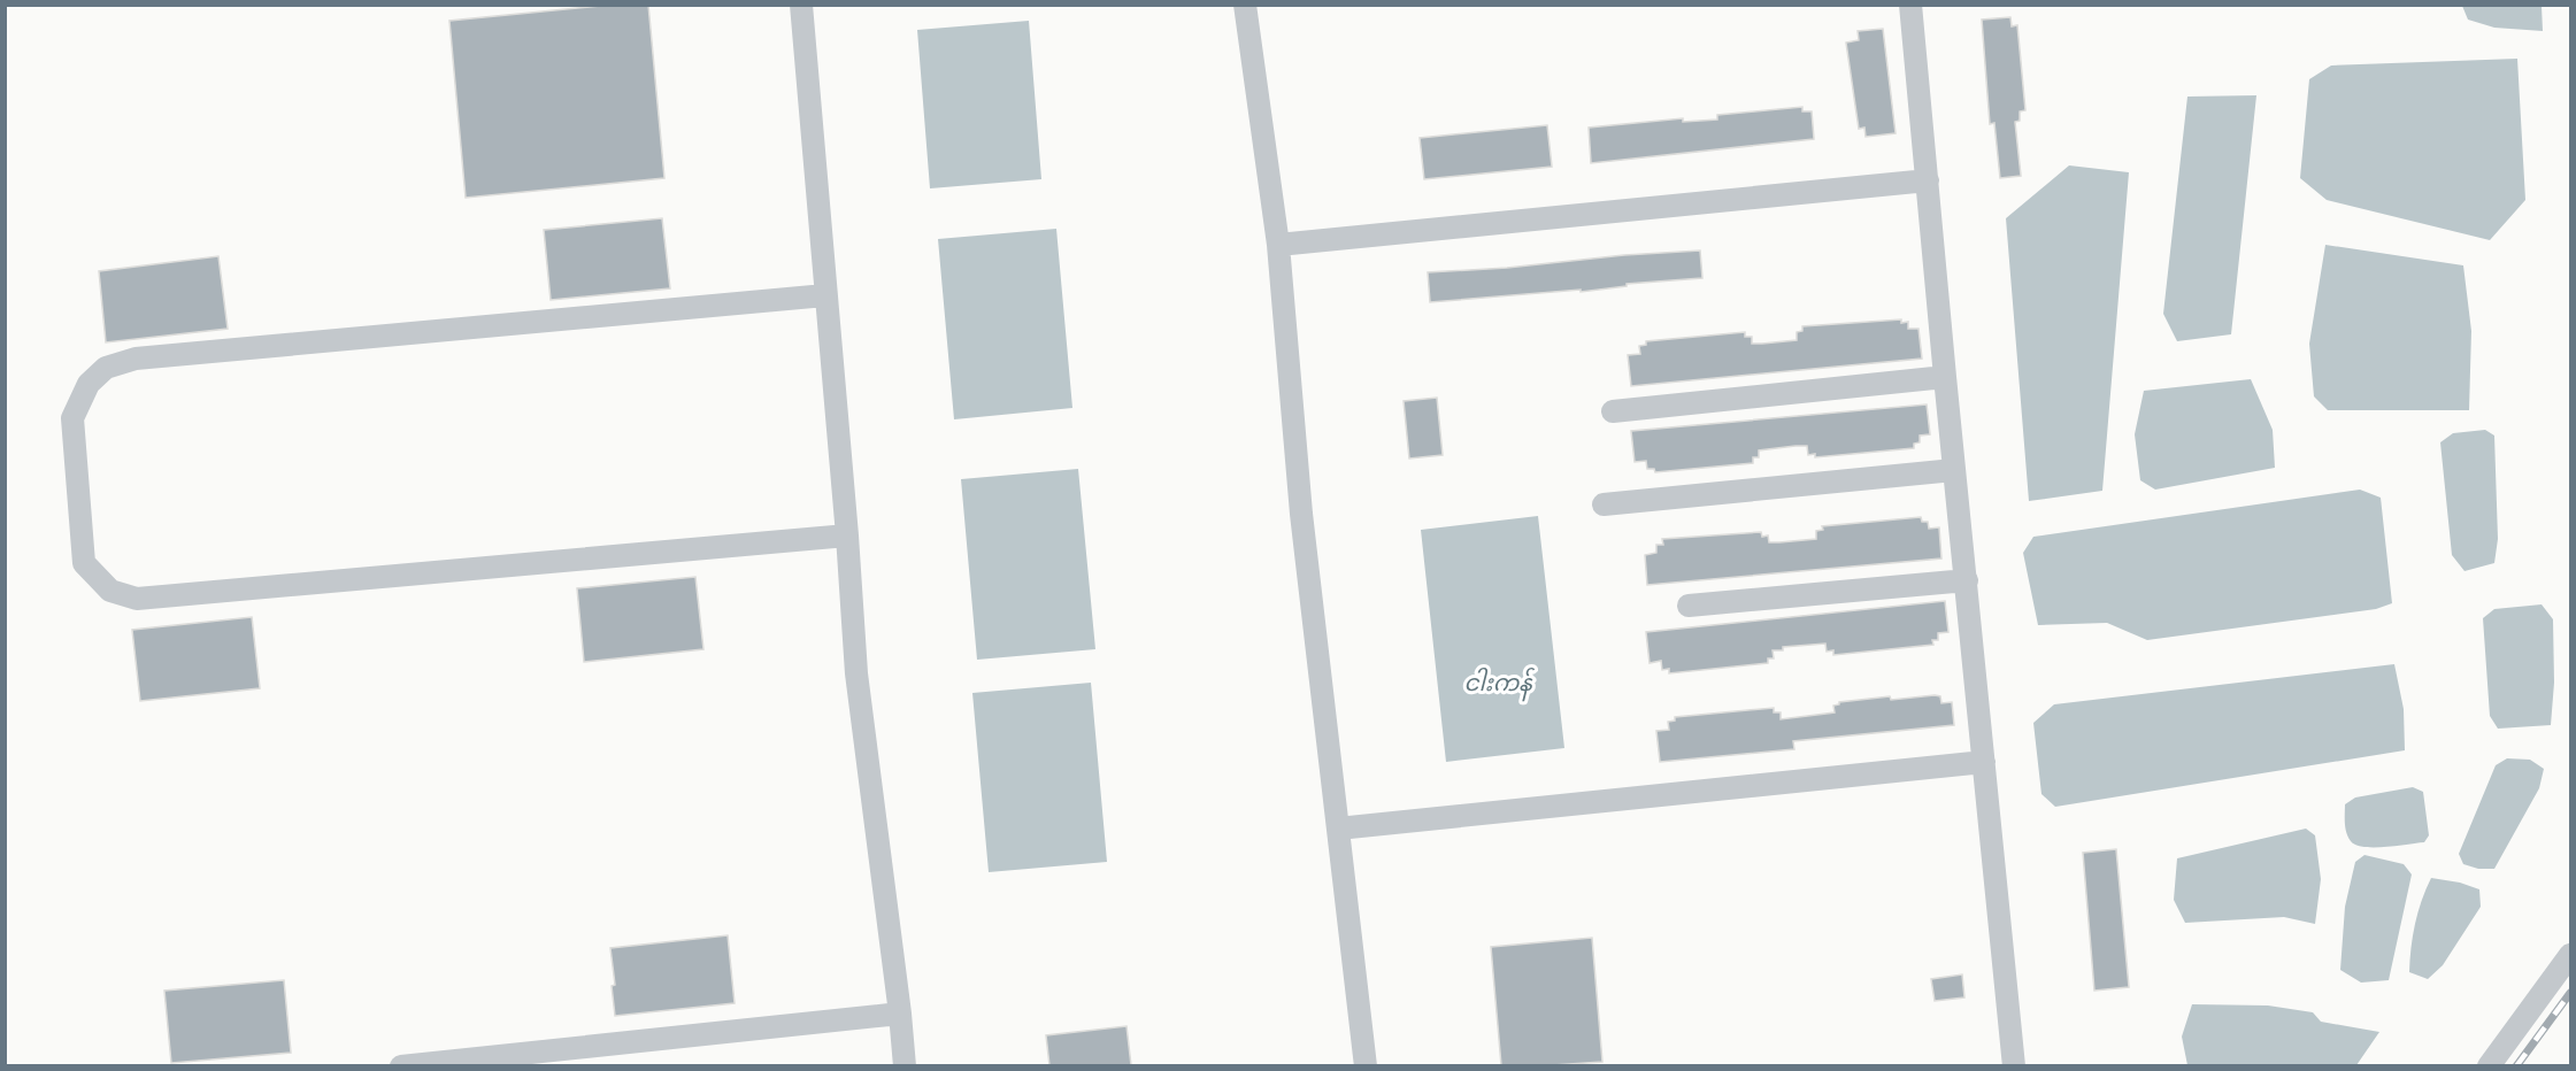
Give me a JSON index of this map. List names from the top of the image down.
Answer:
{
  "water": ["ငါးကန်"]
}
